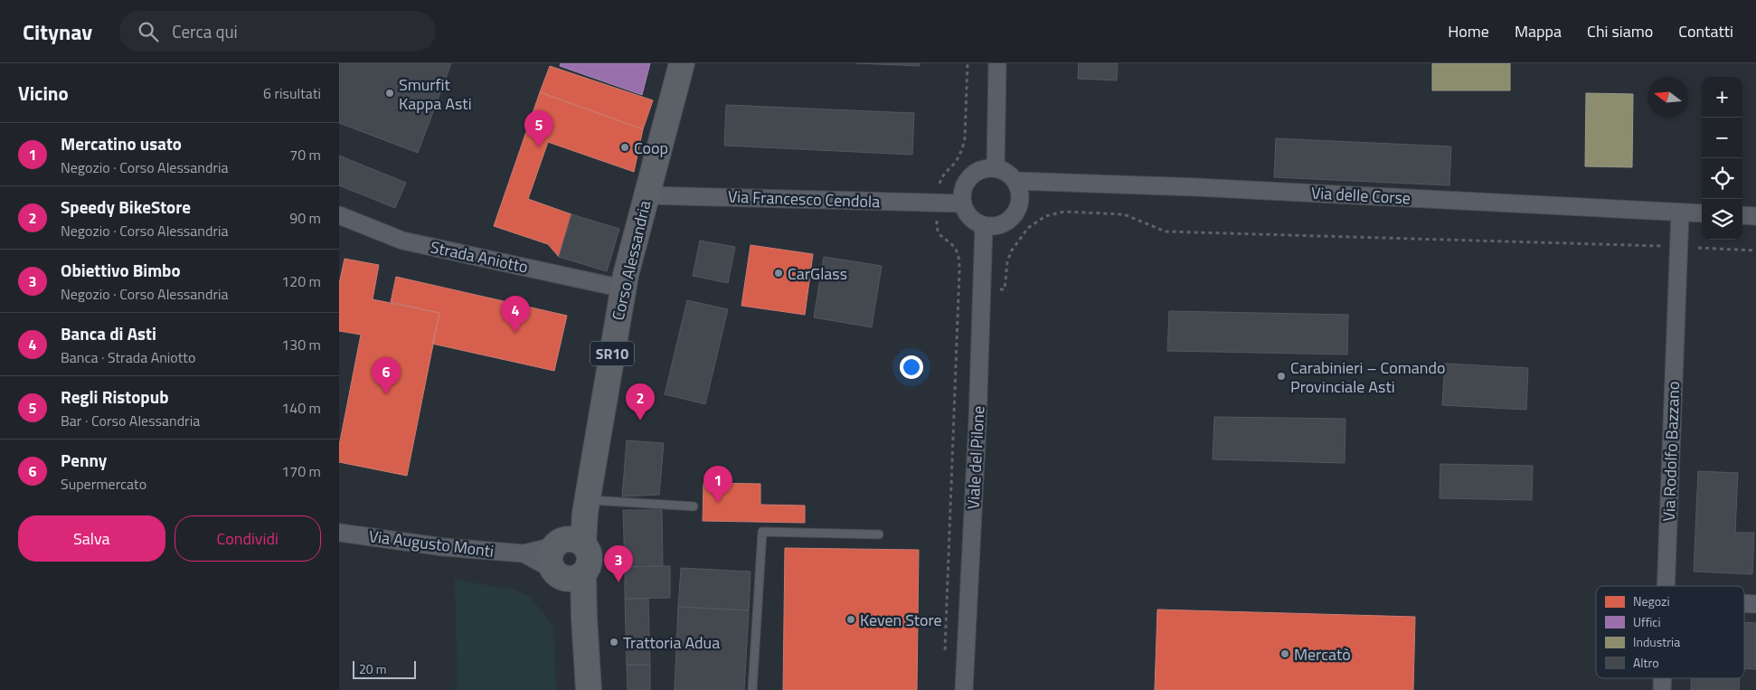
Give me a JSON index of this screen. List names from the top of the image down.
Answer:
{
  "streets": {
    "main road": ["Corso Alessandria", "SR10"],
    "street": [
      "Via delle Corse",
      "Via Francesco Cendola",
      "Strada Aniotto",
      "Via Rodolfo Bazzano",
      "Viale del Pilone",
      "Via Augusto Monti"
    ]
  },
  "crossings": [
    ["Via delle Corse", "Via Francesco Cendola"],
    ["Via delle Corse", "Via Rodolfo Bazzano"],
    ["Via delle Corse", "Viale del Pilone"],
    ["Via Francesco Cendola", "Corso Alessandria"],
    ["Via Francesco Cendola", "Viale del Pilone"],
    ["Strada Aniotto", "Corso Alessandria"],
    ["Corso Alessandria", "Via Augusto Monti"]
  ],
  "places": [
    "Smurfit Kappa Asti",
    "Coop",
    "CarGlass",
    "Carabinieri – Comando Provinciale Asti",
    "Keven Store",
    "Trattoria Adua",
    "Mercatò"
  ],
  "legend": [
    "Negozi",
    "Uffici",
    "Industria",
    "Altro"
  ],
  "scale_bar": "20 m",
  "north": "left",
  "page": {
    "header": "Citynav",
    "search": "Cerca qui",
    "nav": [
      "Home",
      "Mappa",
      "Chi siamo",
      "Contatti"
    ],
    "heading": ["Vicino", "6 risultati"],
    "map_buttons": ["+", "−"],
    "pins": [
      "5",
      "4",
      "6",
      "2",
      "1",
      "3"
    ],
    "list": [
      {
        "mark": "1",
        "name": "Mercatino usato",
        "note": "Negozio · Corso Alessandria",
        "value": "70 m"
      },
      {
        "mark": "2",
        "name": "Speedy BikeStore",
        "note": "Negozio · Corso Alessandria",
        "value": "90 m"
      },
      {
        "mark": "3",
        "name": "Obiettivo Bimbo",
        "note": "Negozio · Corso Alessandria",
        "value": "120 m"
      },
      {
        "mark": "4",
        "name": "Banca di Asti",
        "note": "Banca · Strada Aniotto",
        "value": "130 m"
      },
      {
        "mark": "5",
        "name": "Regli Ristopub",
        "note": "Bar · Corso Alessandria",
        "value": "140 m"
      },
      {
        "mark": "6",
        "name": "Penny",
        "note": "Supermercato",
        "value": "170 m"
      }
    ],
    "buttons": ["Salva", "Condividi"],
    "scale": "20 m"
  }
}
